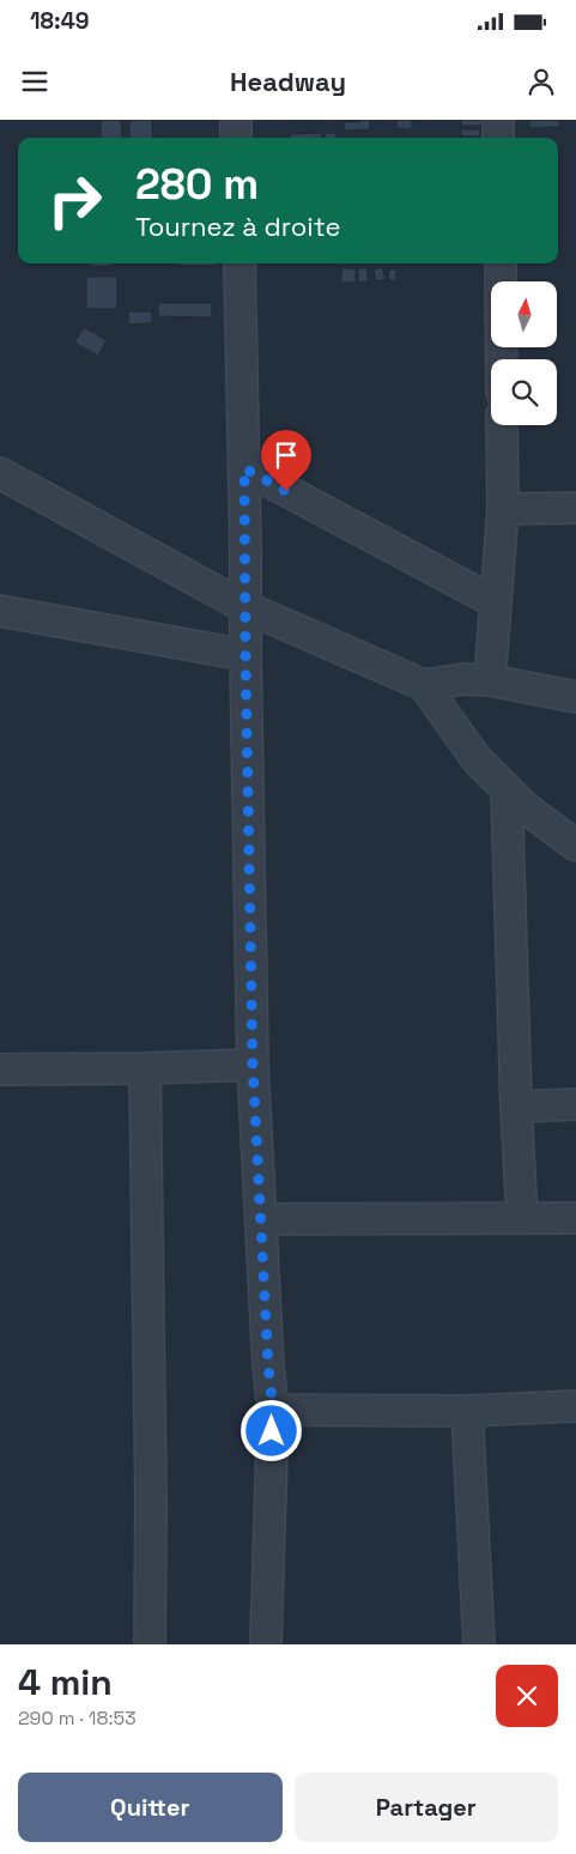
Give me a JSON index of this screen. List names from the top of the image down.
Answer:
{
  "north": "top",
  "page": {
    "status": "18:49",
    "header": "Headway",
    "turn": ["280 m", "Tournez à droite"],
    "heading": ["4 min", "290 m · 18:53"],
    "buttons": ["Quitter", "Partager"]
  }
}
